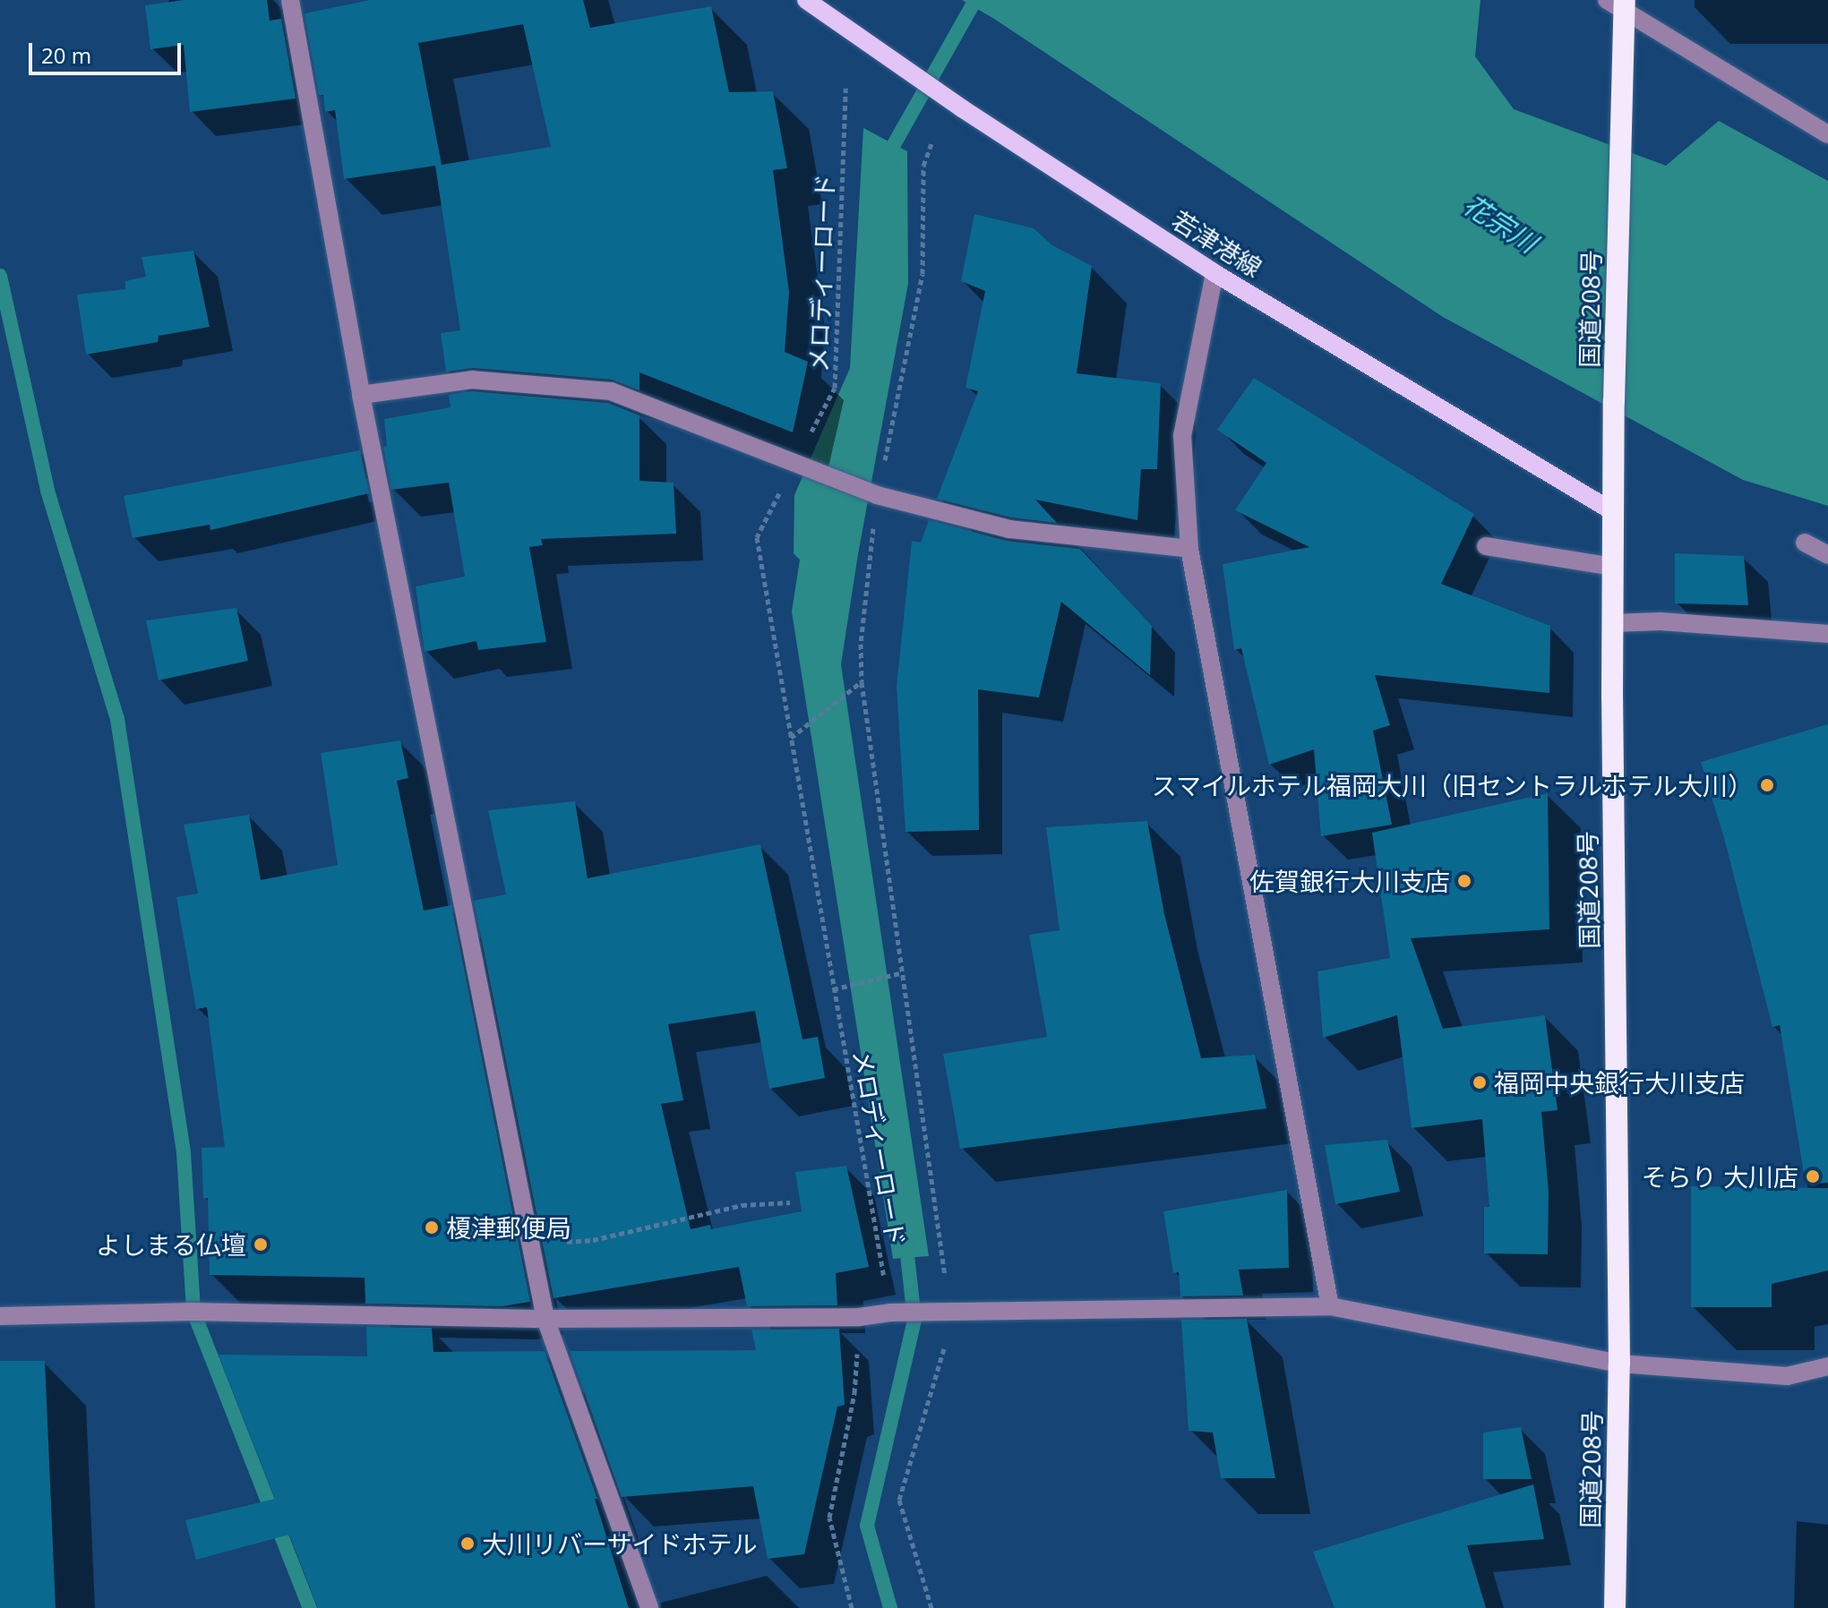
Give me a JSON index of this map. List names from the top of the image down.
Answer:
{
  "streets": {
    "highway": ["国道208号"],
    "main road": ["若津港線"],
    "path": ["メロディーロード"]
  },
  "crossings": [
    ["若津港線", "国道208号"]
  ],
  "water": ["花宗川"],
  "places": [
    "スマイルホテル福岡大川（旧セントラルホテル大川）",
    "佐賀銀行大川支店",
    "福岡中央銀行大川支店",
    "そらり 大川店",
    "榎津郵便局",
    "よしまる仏壇",
    "大川リバーサイドホテル"
  ],
  "scale_bar": "20 m"
}
